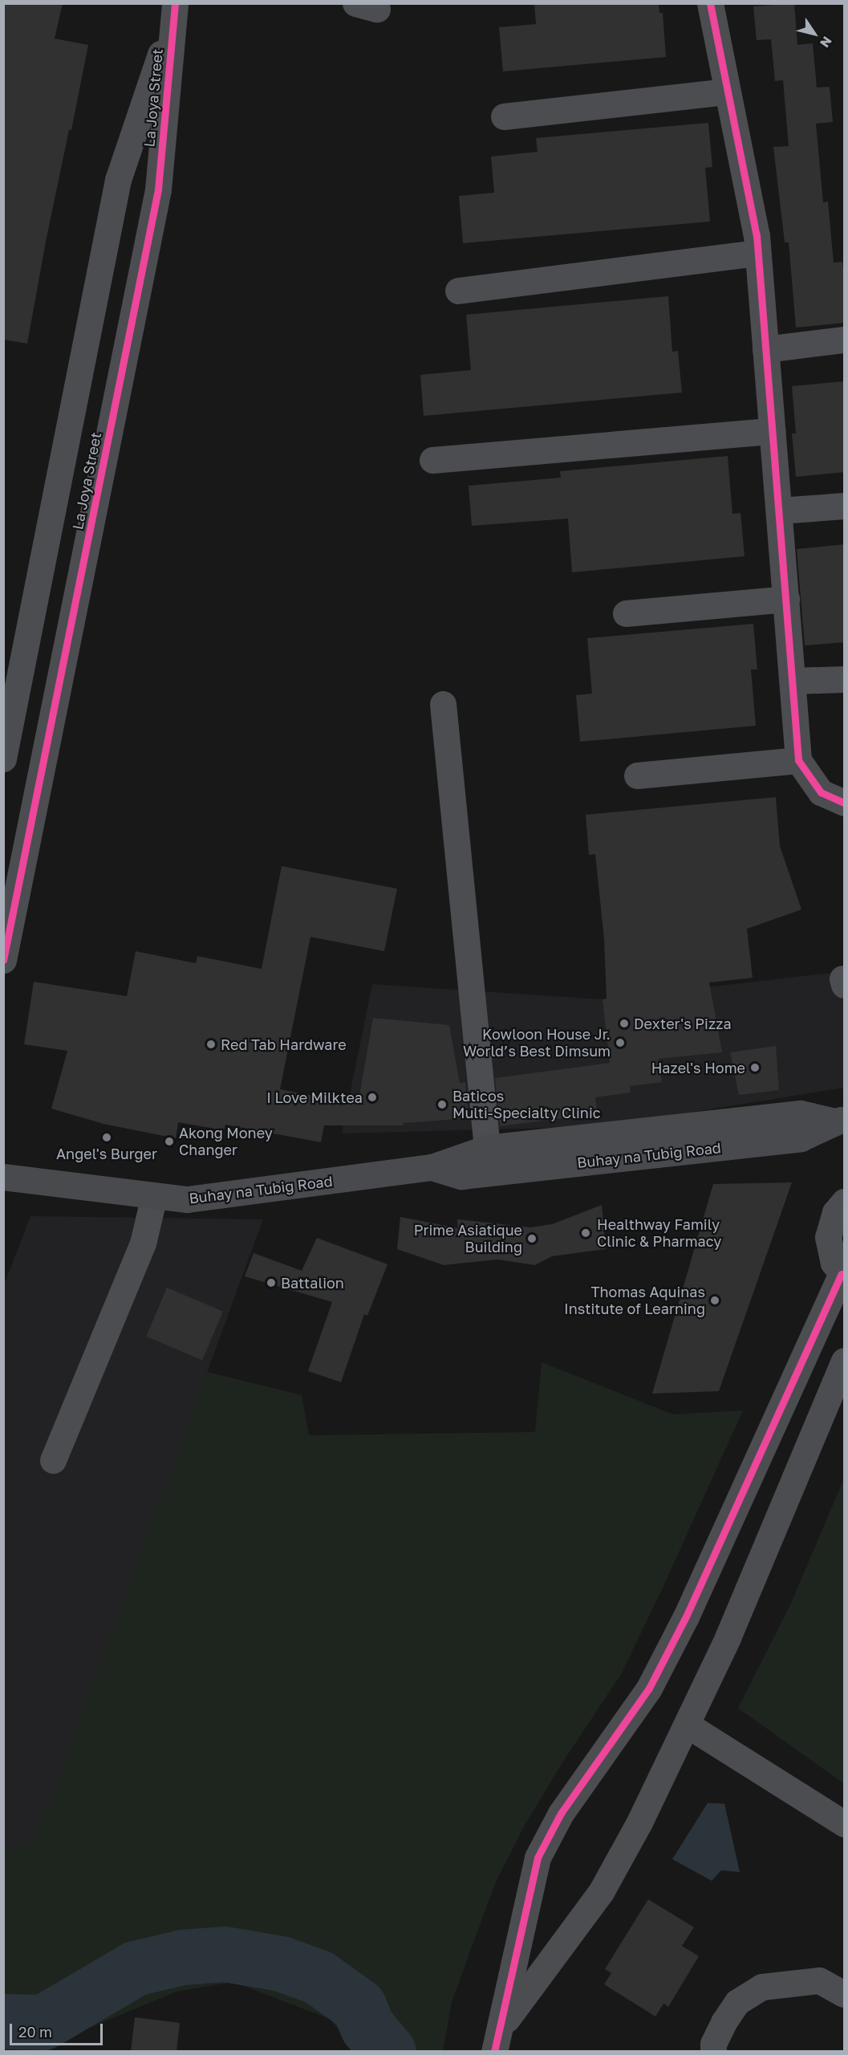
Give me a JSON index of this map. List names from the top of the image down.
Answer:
{
  "streets": {
    "main road": ["Buhay na Tubig Road"],
    "street": ["La Joya Street"]
  },
  "places": [
    "Dexter's Pizza",
    "Kowloon House Jr. World’s Best Dimsum",
    "Red Tab Hardware",
    "Hazel's Home",
    "I Love Milktea",
    "Baticos Multi-Specialty Clinic",
    "Angel's Burger",
    "Akong Money Changer",
    "Healthway Family Clinic & Pharmacy",
    "Prime Asiatique Building",
    "Battalion",
    "Thomas Aquinas Institute of Learning"
  ],
  "scale_bar": "20 m",
  "north": "bottom right"
}
